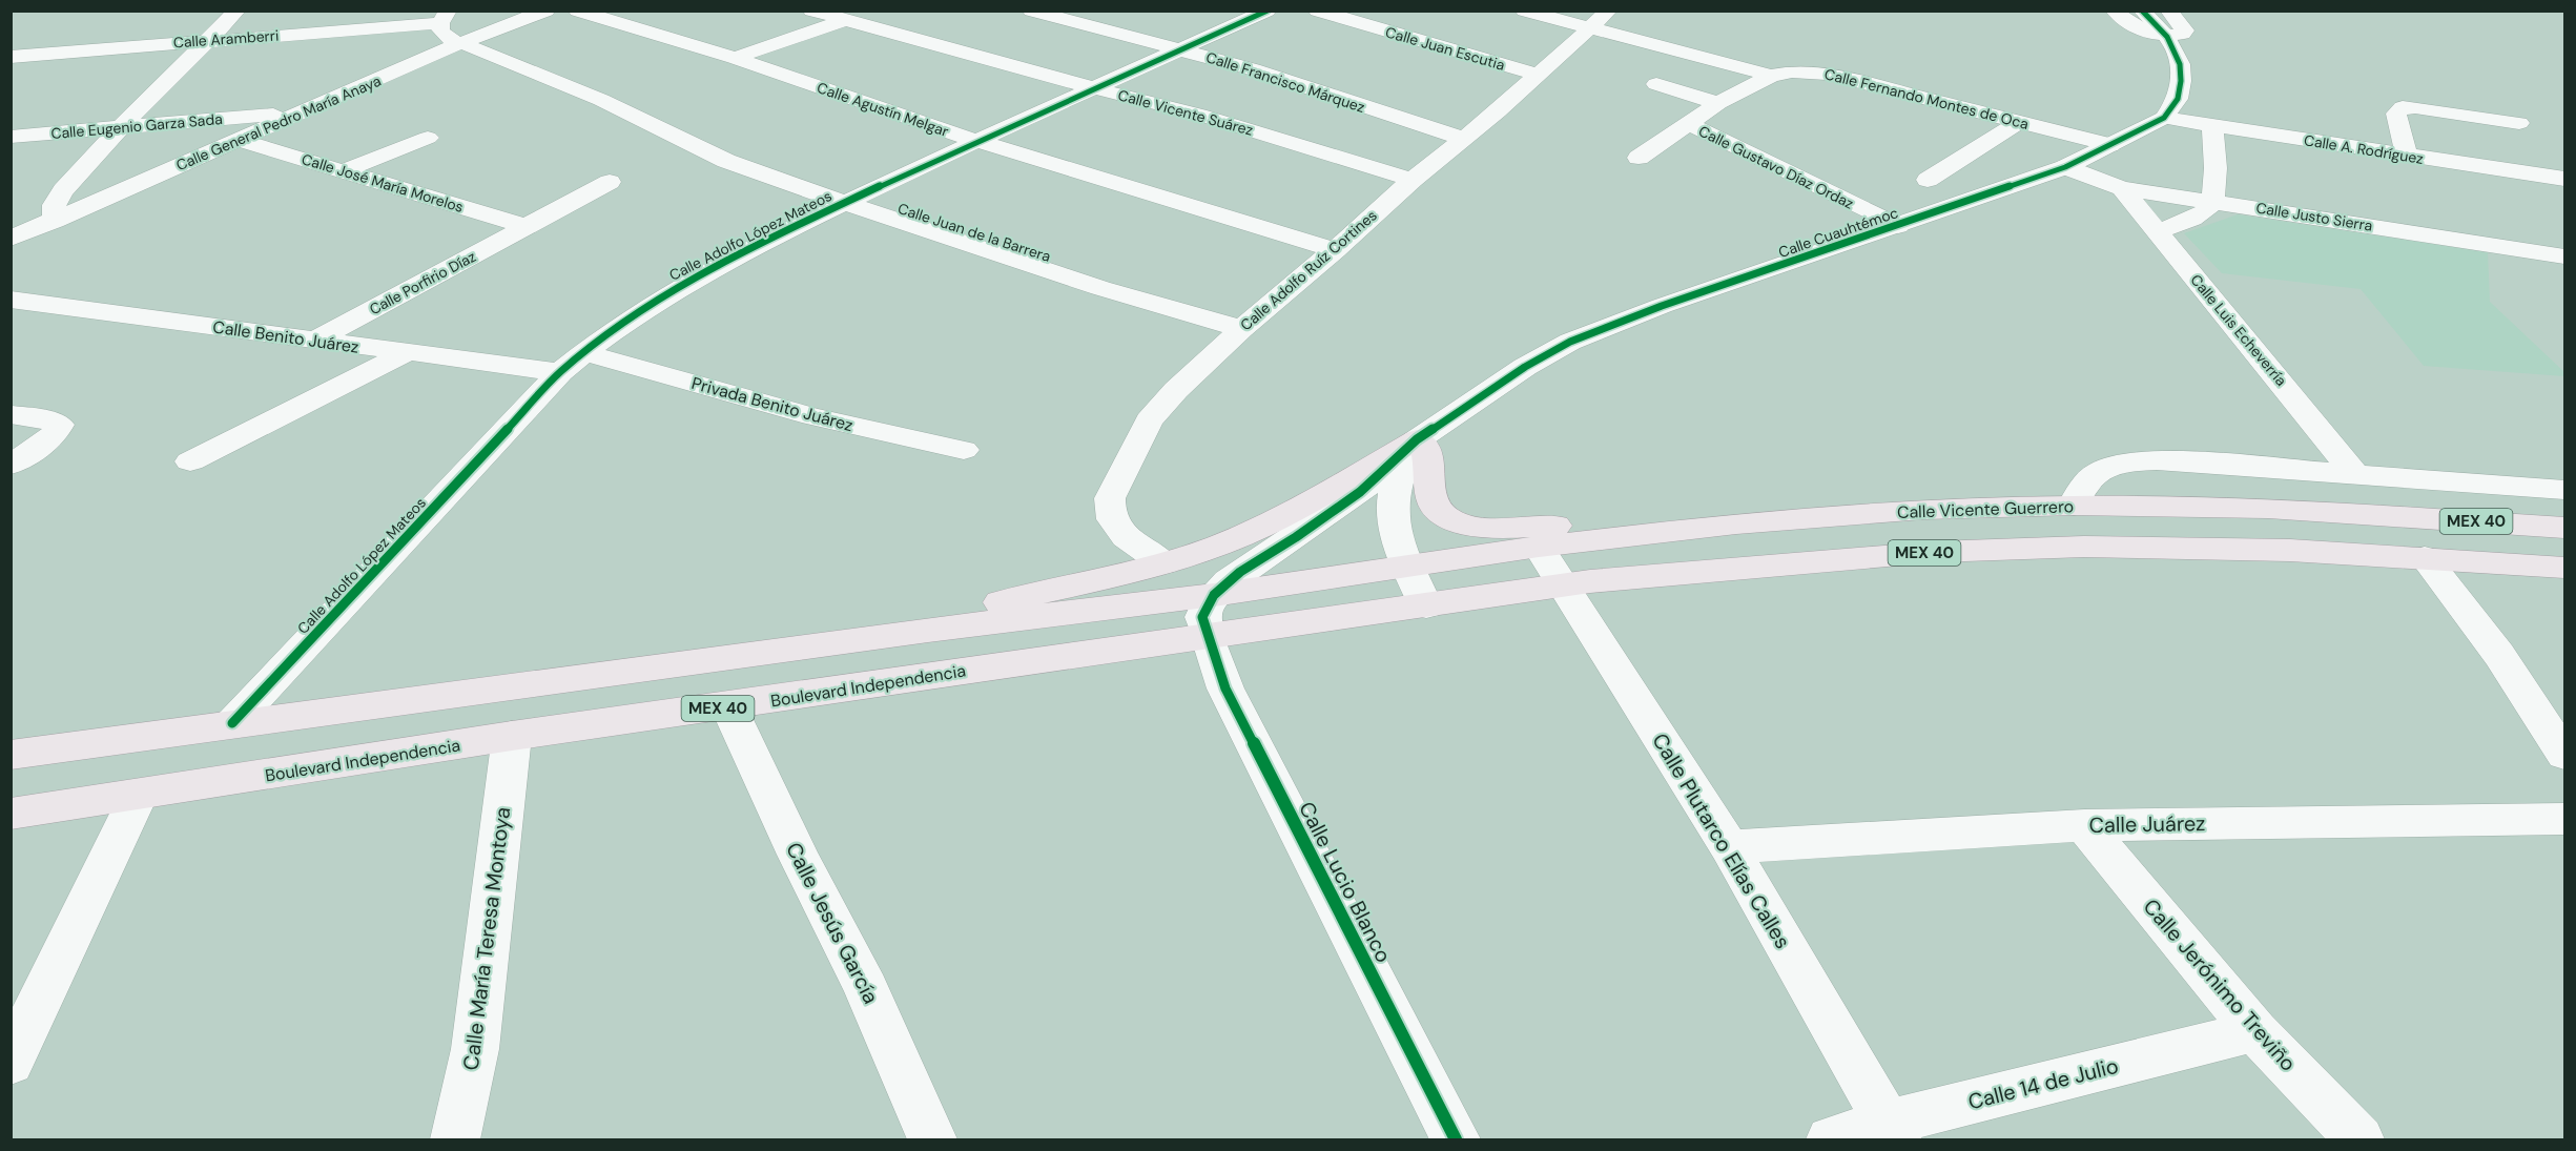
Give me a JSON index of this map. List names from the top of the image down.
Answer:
{
  "streets": {
    "main road": ["Calle Vicente Guerrero", "MEX 40", "Boulevard Independencia"],
    "street": [
      "Calle Aramberri",
      "Calle Juan Escutia",
      "Calle Francisco Márquez",
      "Calle Fernando Montes de Oca",
      "Calle Agustín Melgar",
      "Calle Vicente Suárez",
      "Calle General Pedro María Anaya",
      "Calle Eugenio Garza Sada",
      "Calle A. Rodríguez",
      "Calle Gustavo Díaz Ordaz",
      "Calle José María Morelos",
      "Calle Justo Sierra",
      "Calle Juan de la Barrera",
      "Calle Cuauhtémoc",
      "Calle Adolfo López Mateos",
      "Calle Adolfo Ruíz Cortines",
      "Calle Porfirio Díaz",
      "Calle Luis Echeverría",
      "Calle Benito Juárez",
      "Privada Benito Juárez",
      "Calle Juárez",
      "Calle Plutarco Elías Calles",
      "Calle Lucio Blanco",
      "Calle Jesús García",
      "Calle María Teresa Montoya",
      "Calle Jerónimo Treviño",
      "Calle 14 de Julio"
    ]
  },
  "crossings": [
    ["Calle Juan Escutia", "Calle Adolfo Ruíz Cortines"],
    ["Calle Francisco Márquez", "Calle Adolfo López Mateos"],
    ["Calle Francisco Márquez", "Calle Adolfo Ruíz Cortines"],
    ["Calle Fernando Montes de Oca", "Calle Gustavo Díaz Ordaz"],
    ["Calle Fernando Montes de Oca", "Calle Cuauhtémoc"],
    ["Calle Fernando Montes de Oca", "Calle Adolfo Ruíz Cortines"],
    ["Calle Agustín Melgar", "Calle Adolfo López Mateos"],
    ["Calle Agustín Melgar", "Calle Adolfo Ruíz Cortines"],
    ["Calle Vicente Suárez", "Calle Adolfo López Mateos"],
    ["Calle Vicente Suárez", "Calle Adolfo Ruíz Cortines"],
    ["Calle General Pedro María Anaya", "Calle Eugenio Garza Sada"],
    ["Calle General Pedro María Anaya", "Calle José María Morelos"],
    ["Calle General Pedro María Anaya", "Calle Juan de la Barrera"],
    ["Calle A. Rodríguez", "Calle Cuauhtémoc"],
    ["Calle Gustavo Díaz Ordaz", "Calle Cuauhtémoc"],
    ["Calle José María Morelos", "Calle Porfirio Díaz"],
    ["Calle Justo Sierra", "Calle Cuauhtémoc"],
    ["Calle Justo Sierra", "Calle Luis Echeverría"],
    ["Calle Juan de la Barrera", "Calle Adolfo López Mateos"],
    ["Calle Juan de la Barrera", "Calle Adolfo Ruíz Cortines"],
    ["Calle Cuauhtémoc", "MEX 40"],
    ["Calle Cuauhtémoc", "Calle Lucio Blanco"],
    ["Calle Adolfo López Mateos", "Calle Benito Juárez"],
    ["Calle Adolfo López Mateos", "Privada Benito Juárez"],
    ["Calle Adolfo López Mateos", "MEX 40"],
    ["Calle Porfirio Díaz", "Calle Benito Juárez"],
    ["Calle Vicente Guerrero", "MEX 40"],
    ["Calle Vicente Guerrero", "Calle Plutarco Elías Calles"],
    ["MEX 40", "Boulevard Independencia"],
    ["MEX 40", "Calle Plutarco Elías Calles"],
    ["MEX 40", "Calle Lucio Blanco"],
    ["Boulevard Independencia", "Calle Lucio Blanco"],
    ["Boulevard Independencia", "Calle Jesús García"],
    ["Boulevard Independencia", "Calle María Teresa Montoya"],
    ["Calle Juárez", "Calle Plutarco Elías Calles"],
    ["Calle Juárez", "Calle Jerónimo Treviño"],
    ["Calle Plutarco Elías Calles", "Calle 14 de Julio"],
    ["Calle Jerónimo Treviño", "Calle 14 de Julio"]
  ]
}
